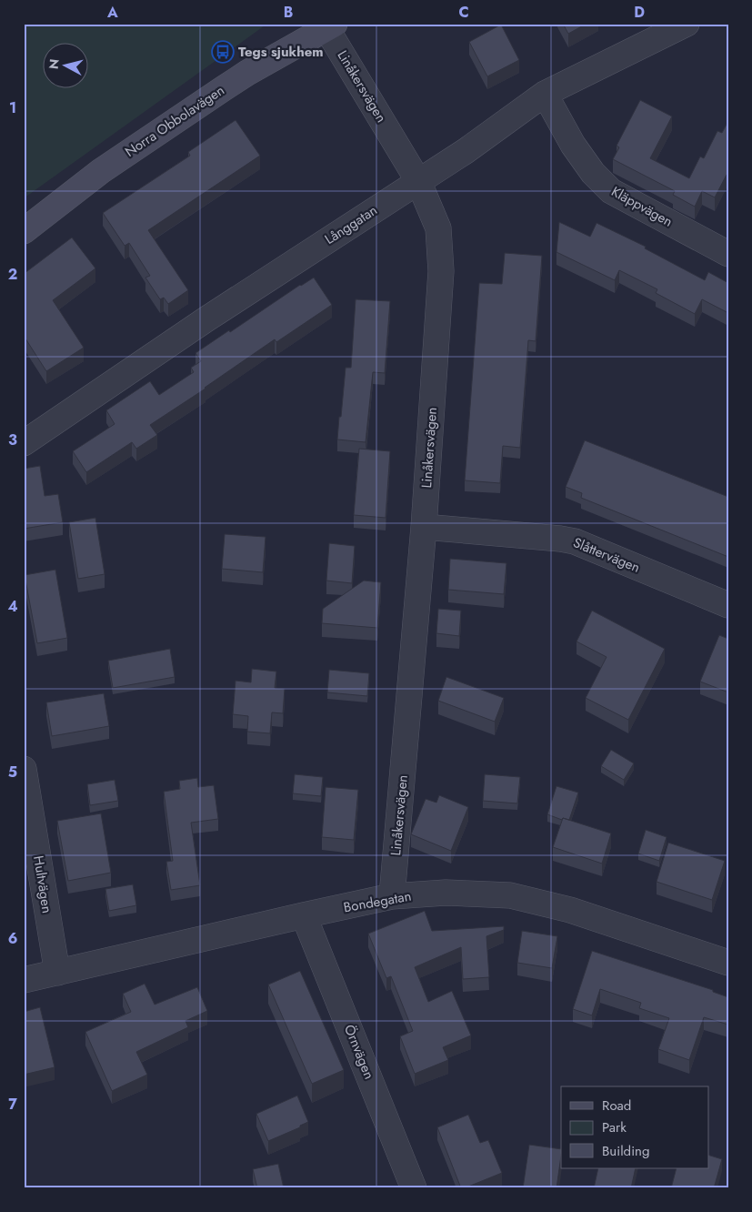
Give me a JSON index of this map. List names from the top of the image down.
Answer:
{
  "streets": {
    "street": [
      "Linåkersvägen",
      "Norra Obbolavägen",
      "Kläppvägen",
      "Långgatan",
      "Slåttervägen",
      "Hultvägen",
      "Bondegatan",
      "Örnvägen"
    ]
  },
  "crossings": [
    ["Linåkersvägen", "Norra Obbolavägen"],
    ["Linåkersvägen", "Långgatan"],
    ["Linåkersvägen", "Slåttervägen"],
    ["Linåkersvägen", "Bondegatan"],
    ["Kläppvägen", "Långgatan"],
    ["Hultvägen", "Bondegatan"],
    ["Bondegatan", "Örnvägen"]
  ],
  "places": {
    "bus stop": ["Tegs sjukhem"]
  },
  "legend": ["Road", "Park", "Building"],
  "north": "left",
  "grid": {
    "columns": [
      "A",
      "B",
      "C",
      "D"
    ],
    "rows": [
      "1",
      "2",
      "3",
      "4",
      "5",
      "6",
      "7"
    ]
  }
}
